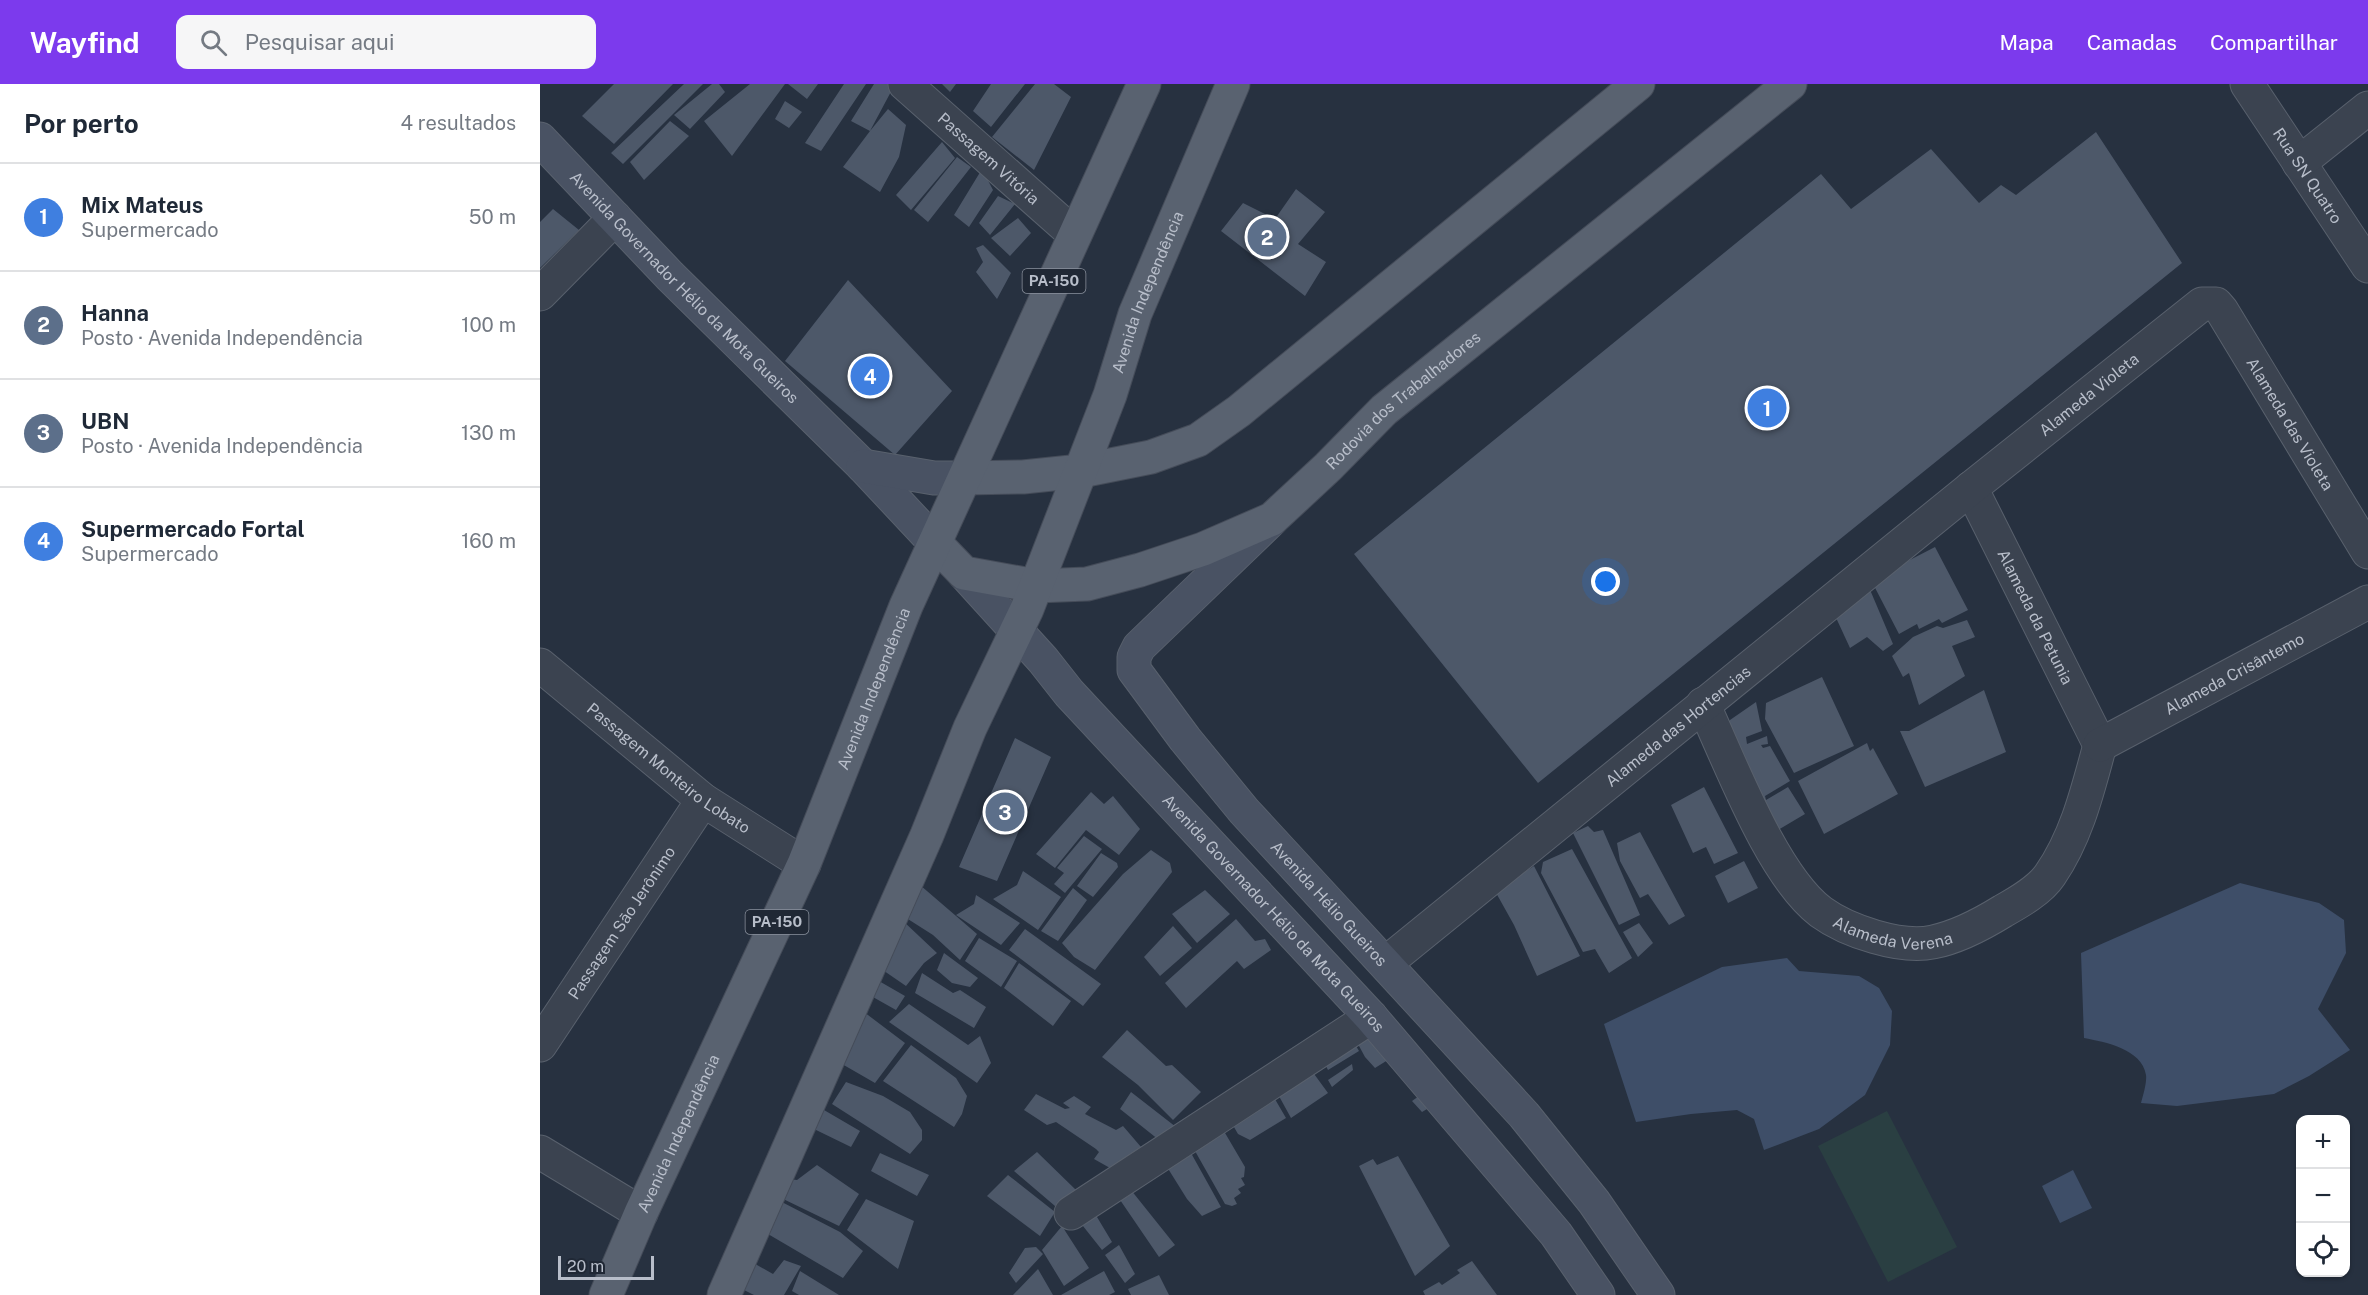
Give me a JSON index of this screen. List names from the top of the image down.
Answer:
{
  "streets": {
    "main road": [
      "PA-150",
      "Avenida Governador Hélio da Mota Gueiros",
      "Avenida Independência",
      "Rodovia dos Trabalhadores",
      "Avenida Hélio Gueiros"
    ],
    "street": [
      "Passagem Vitória",
      "Rua SN Quatro",
      "Alameda Violeta",
      "Alameda das Violeta",
      "Alameda da Petunia",
      "Alameda Crisântemo",
      "Alameda das Hortencias",
      "Passagem Monteiro Lobato",
      "Passagem São Jerônimo",
      "Alameda Verena"
    ]
  },
  "crossings": [
    ["Passagem Vitória", "Avenida Independência"],
    ["Avenida Governador Hélio da Mota Gueiros", "Avenida Independência"],
    ["Avenida Governador Hélio da Mota Gueiros", "Rodovia dos Trabalhadores"],
    ["Avenida Independência", "Rodovia dos Trabalhadores"],
    ["Avenida Independência", "Passagem Monteiro Lobato"],
    ["Alameda Violeta", "Alameda das Violeta"],
    ["Alameda Violeta", "Alameda da Petunia"],
    ["Alameda Violeta", "Alameda das Hortencias"],
    ["Rodovia dos Trabalhadores", "Avenida Hélio Gueiros"],
    ["Alameda da Petunia", "Alameda Crisântemo"],
    ["Alameda da Petunia", "Alameda das Hortencias"],
    ["Alameda da Petunia", "Alameda Verena"],
    ["Alameda Crisântemo", "Alameda Verena"],
    ["Alameda das Hortencias", "Avenida Hélio Gueiros"],
    ["Alameda das Hortencias", "Alameda Verena"],
    ["Passagem Monteiro Lobato", "Passagem São Jerônimo"]
  ],
  "scale_bar": "20 m",
  "page": {
    "header": "Wayfind",
    "search": "Pesquisar aqui",
    "nav": ["Mapa", "Camadas", "Compartilhar"],
    "heading": ["Por perto", "4 resultados"],
    "list": [
      {
        "mark": "1",
        "name": "Mix Mateus",
        "note": "Supermercado",
        "value": "50 m"
      },
      {
        "mark": "2",
        "name": "Hanna",
        "note": "Posto · Avenida Independência",
        "value": "100 m"
      },
      {
        "mark": "3",
        "name": "UBN",
        "note": "Posto · Avenida Independência",
        "value": "130 m"
      },
      {
        "mark": "4",
        "name": "Supermercado Fortal",
        "note": "Supermercado",
        "value": "160 m"
      }
    ],
    "pins": [
      "2",
      "4",
      "1",
      "3"
    ],
    "map_buttons": ["+", "−"],
    "scale": "20 m"
  }
}
